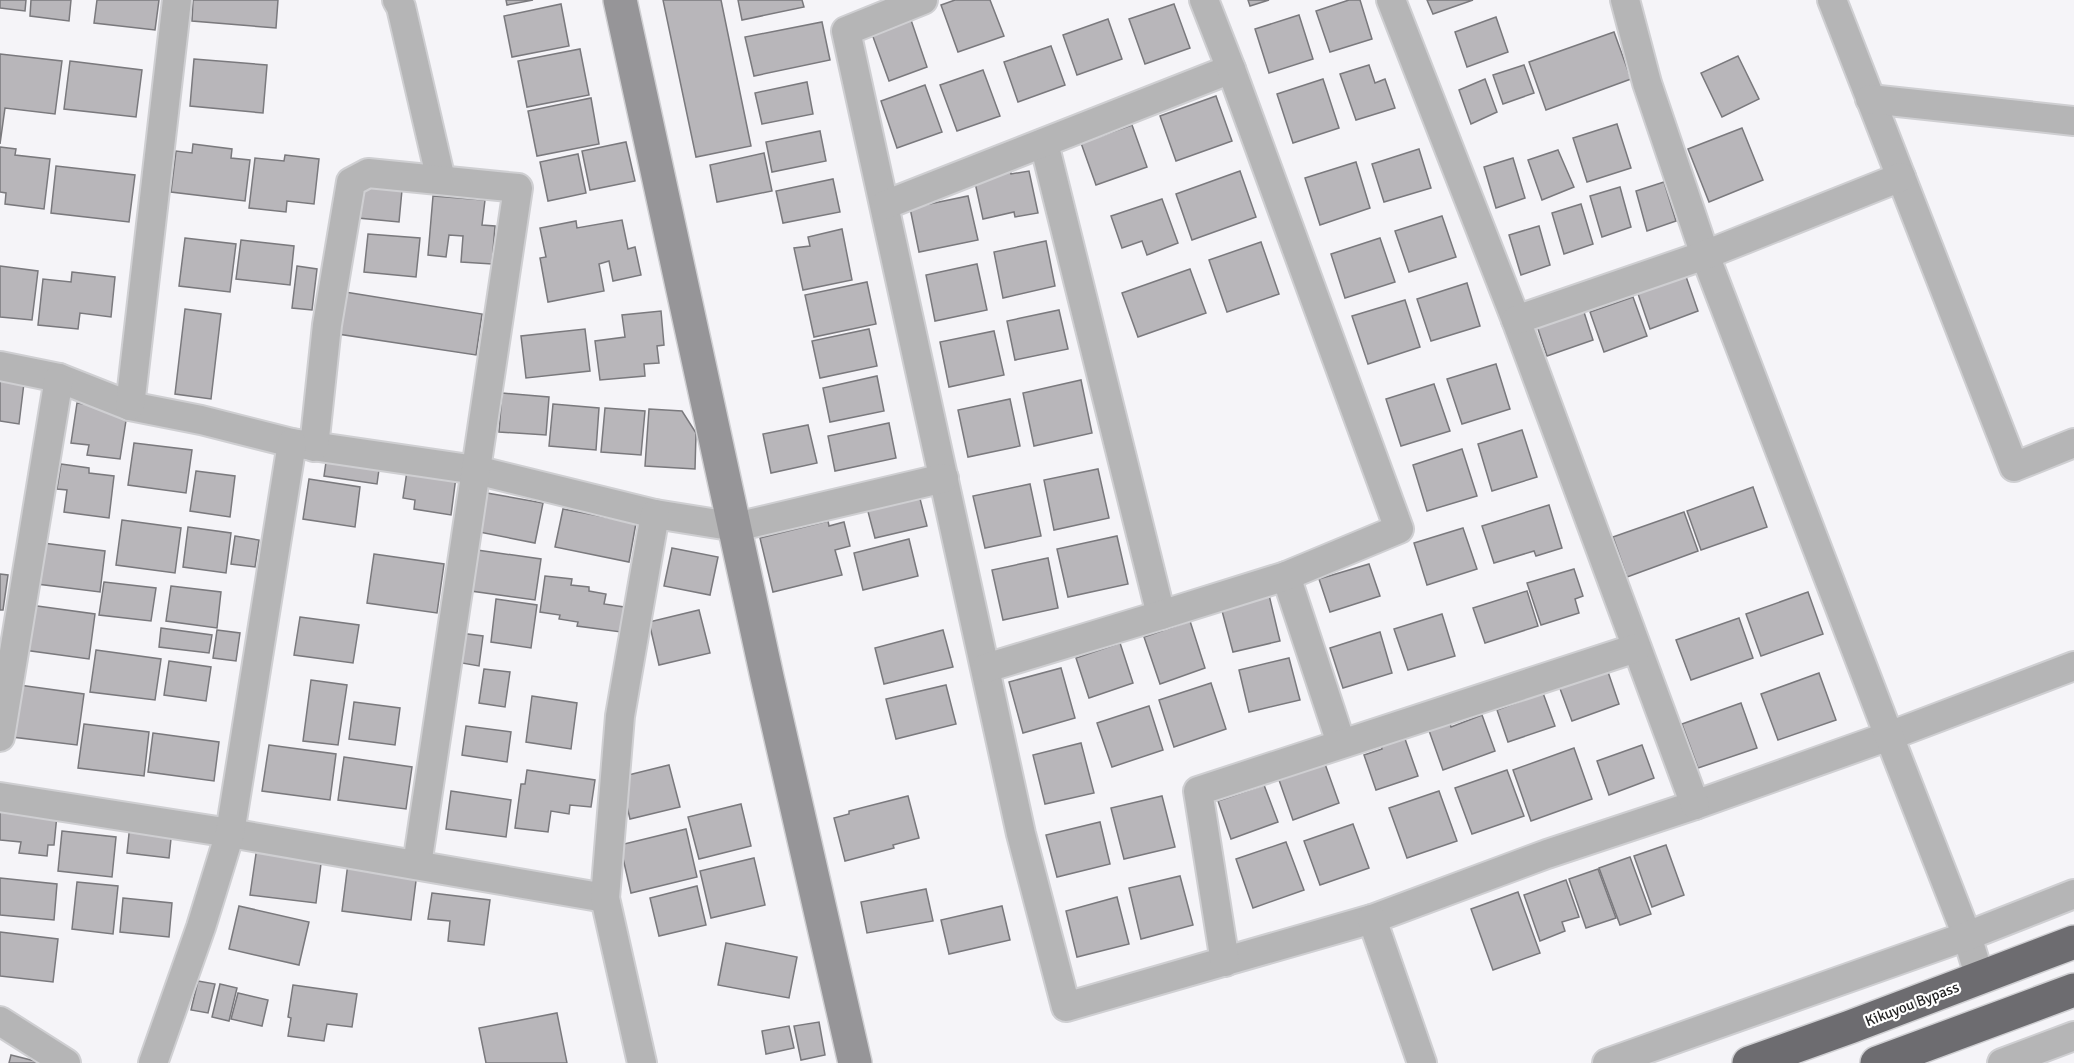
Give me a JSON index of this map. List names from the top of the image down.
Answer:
{
  "streets": {
    "highway": ["Kikuyou Bypass"]
  }
}
